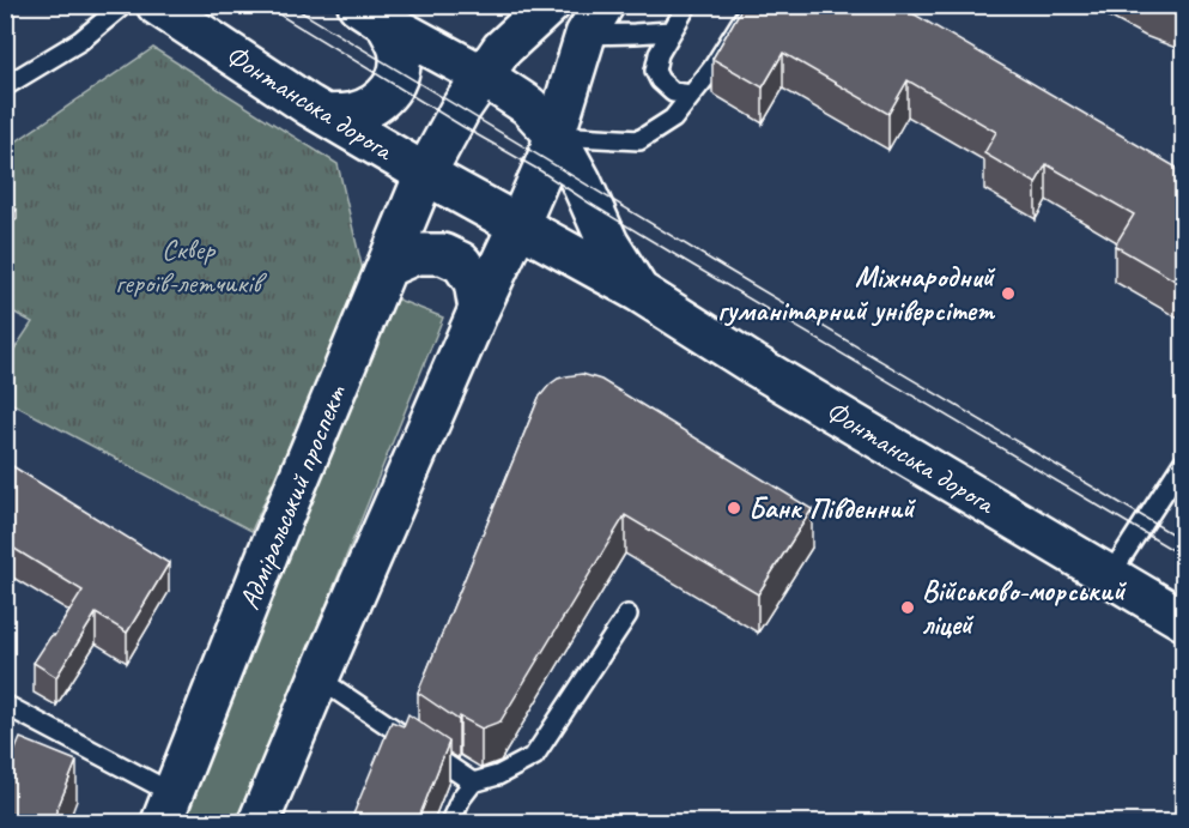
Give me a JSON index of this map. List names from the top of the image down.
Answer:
{
  "streets": {
    "main road": ["Фонтанська дорога", "Адміральський проспект"]
  },
  "crossings": [
    ["Фонтанська дорога", "Адміральський проспект"]
  ],
  "parks": ["Сквер героїв-летчиків"],
  "places": ["Міжнародний гуманітарний універсітет", "Банк Південний", "Військово-морський ліцей"]
}
